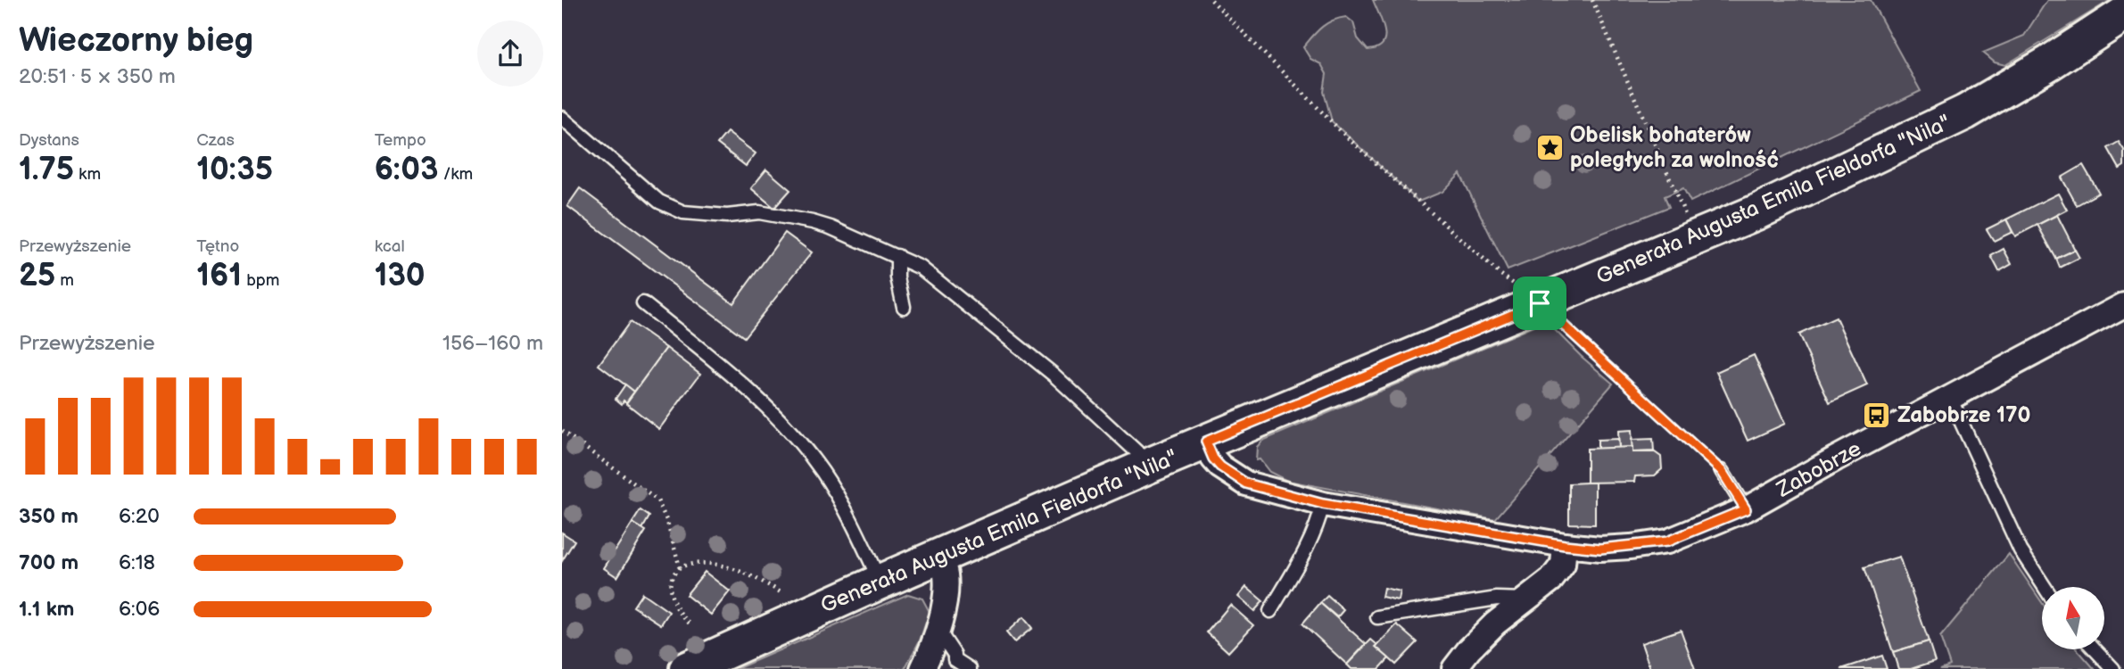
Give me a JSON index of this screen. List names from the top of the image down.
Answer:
{
  "streets": {
    "main road": ["Generała Augusta Emila Fieldorfa \"Nila\""],
    "street": ["Zabobrze"]
  },
  "crossings": [
    ["Generała Augusta Emila Fieldorfa \"Nila\"", "Zabobrze"]
  ],
  "places": {
    "place": ["Obelisk bohaterów poległych za wolność"],
    "bus stop": ["Zabobrze 170"]
  },
  "north": "top",
  "page": {
    "heading": ["Wieczorny bieg", "20:51 · 5 × 350 m"],
    "stats": [
      ["Dystans", "1.75 km"],
      ["Czas", "10:35"],
      ["Tempo", "6:03 /km"],
      ["Przewyższenie", "25 m"],
      ["Tętno", "161 bpm"],
      ["kcal", "130"]
    ],
    "chart": ["Przewyższenie", "156–160 m"],
    "list": [
      {
        "name": "350 m",
        "note": "6:20"
      },
      {
        "name": "700 m",
        "note": "6:18"
      },
      {
        "name": "1.1 km",
        "note": "6:06"
      }
    ]
  }
}
